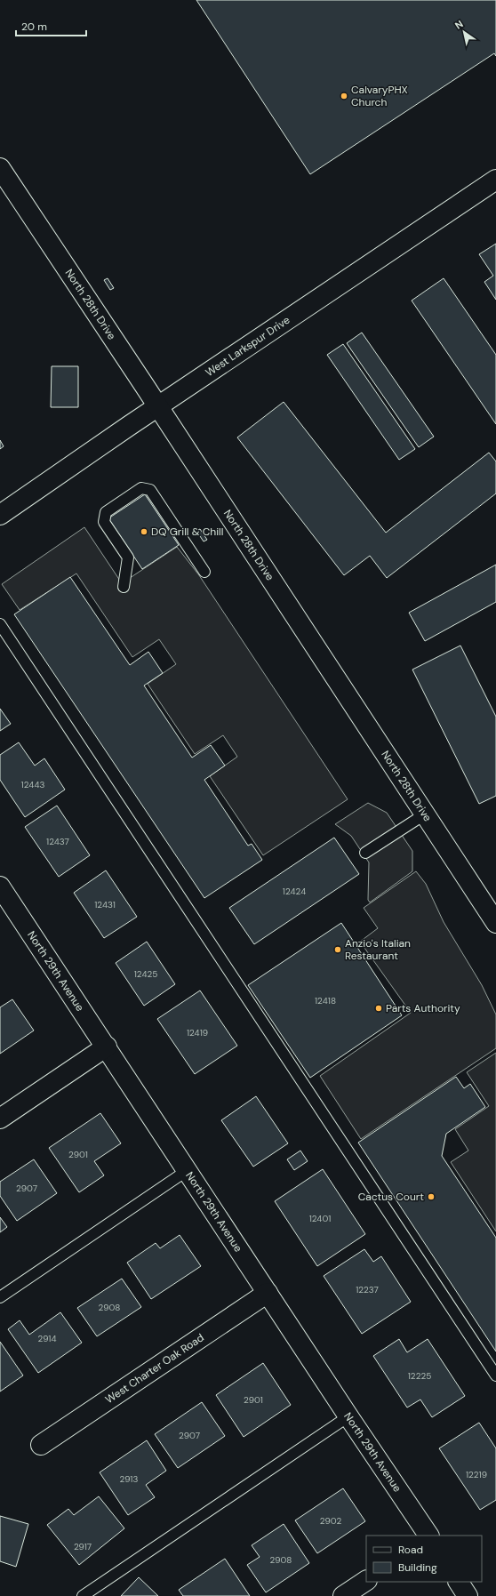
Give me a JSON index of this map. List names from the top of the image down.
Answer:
{
  "streets": {
    "street": [
      "North 28th Drive",
      "West Larkspur Drive",
      "North 29th Avenue",
      "West Charter Oak Road"
    ]
  },
  "crossings": [
    ["North 28th Drive", "West Larkspur Drive"],
    ["North 29th Avenue", "West Charter Oak Road"]
  ],
  "places": [
    "CalvaryPHX Church",
    "DQ Grill & Chill",
    "Anzio's Italian Restaurant",
    "Parts Authority",
    "Cactus Court"
  ],
  "house_numbers": [
    "12443",
    "12437",
    "12424",
    "12431",
    "12425",
    "12418",
    "12419",
    "2901",
    "2907",
    "12401",
    "12237",
    "2908",
    "2914",
    "12225",
    "2901",
    "2907",
    "12219",
    "2913",
    "2902",
    "2917",
    "2908"
  ],
  "legend": ["Road", "Building"],
  "scale_bar": "20 m",
  "north": "top left"
}
